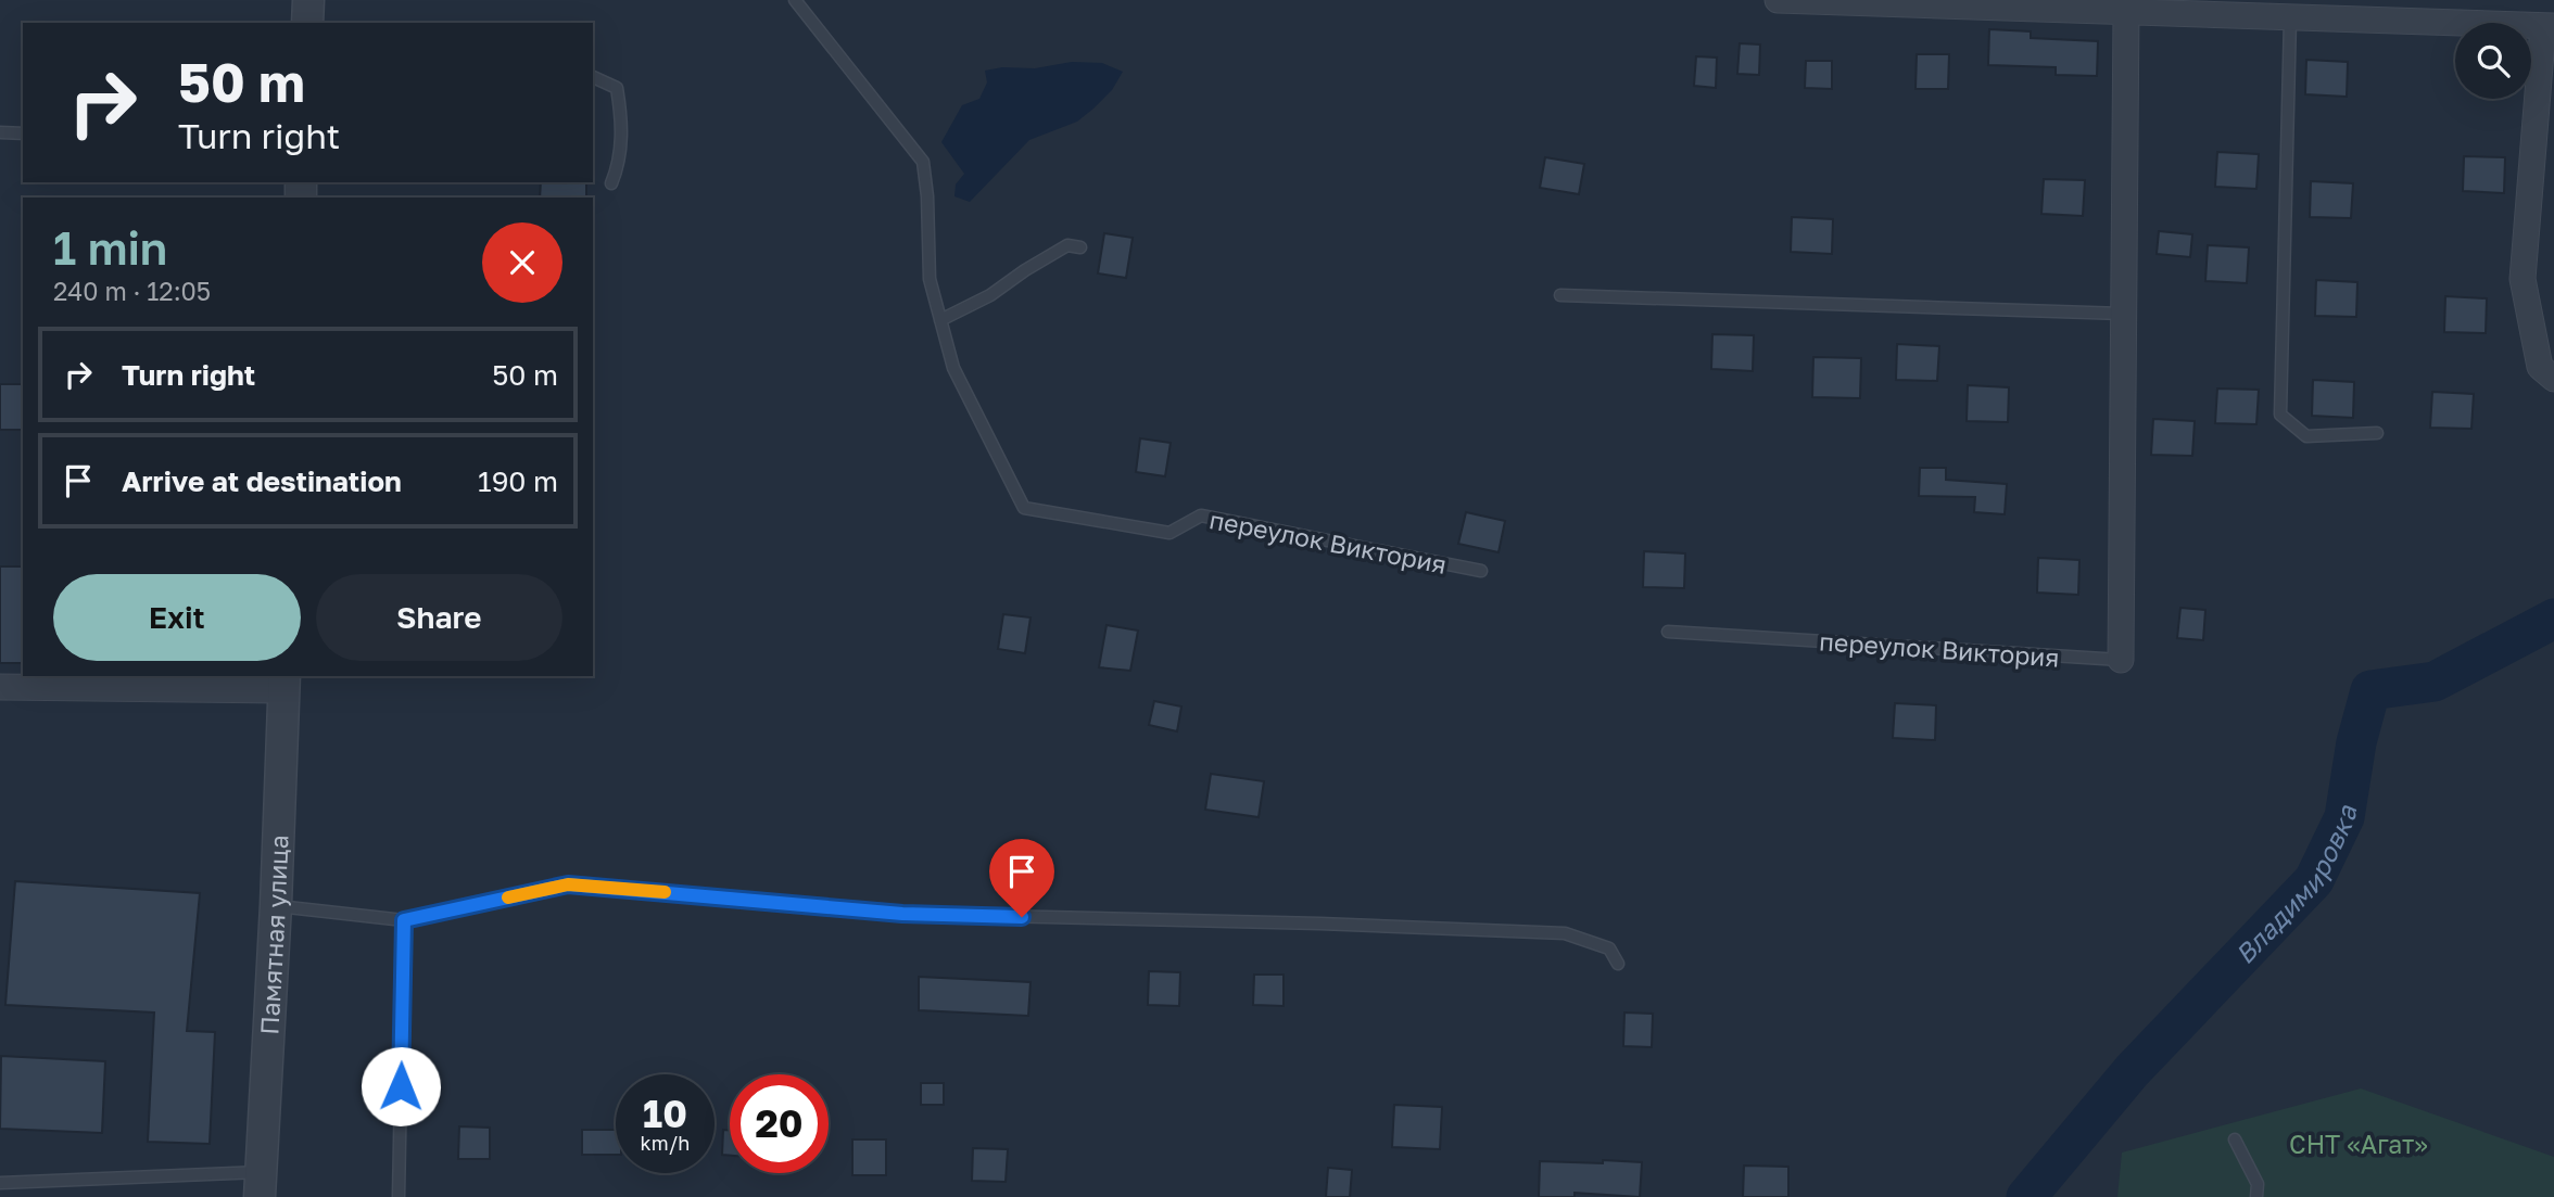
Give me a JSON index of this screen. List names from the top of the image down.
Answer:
{
  "streets": {
    "street": ["Памятная улица"],
    "lane": ["переулок Виктория"]
  },
  "water": ["Владимировка"],
  "parks": ["СНТ «Агат»"],
  "page": {
    "turn": ["50 m", "Turn right"],
    "heading": ["1 min", "240 m · 12:05"],
    "list": [
      {
        "name": "Turn right",
        "value": "50 m"
      },
      {
        "name": "Arrive at destination",
        "value": "190 m"
      }
    ],
    "buttons": ["Exit", "Share"],
    "speed": "10 km/h",
    "limit": "20"
  }
}
